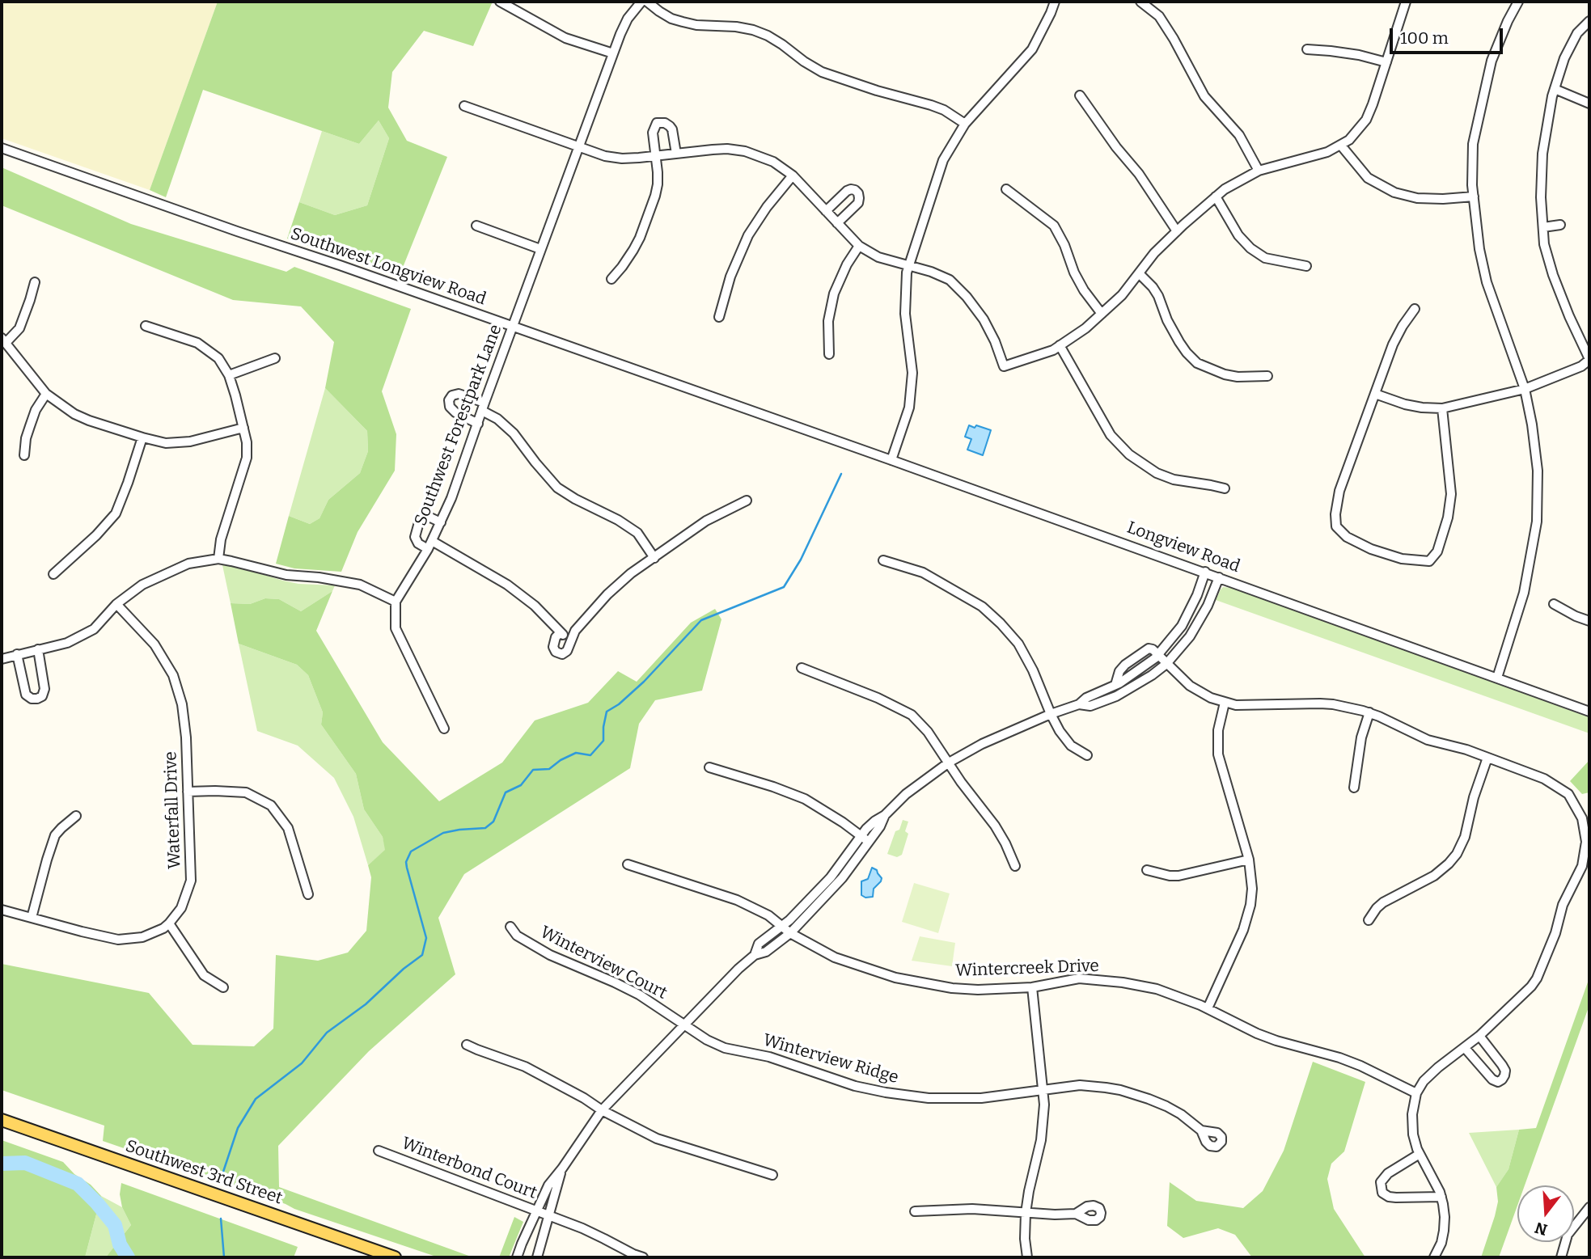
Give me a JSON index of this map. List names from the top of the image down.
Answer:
{
  "streets": {
    "main road": ["Southwest 3rd Street"],
    "street": [
      "Southwest Longview Road",
      "Southwest Forestpark Lane",
      "Longview Road",
      "Waterfall Drive",
      "Winterview Court",
      "Wintercreek Drive",
      "Winterview Ridge",
      "Winterbond Court"
    ]
  },
  "crossings": [
    ["Southwest Longview Road", "Southwest Forestpark Lane"],
    ["Southwest Longview Road", "Longview Road"],
    ["Winterview Court", "Winterview Ridge"]
  ],
  "scale_bar": "100 m",
  "north": "bottom"
}
